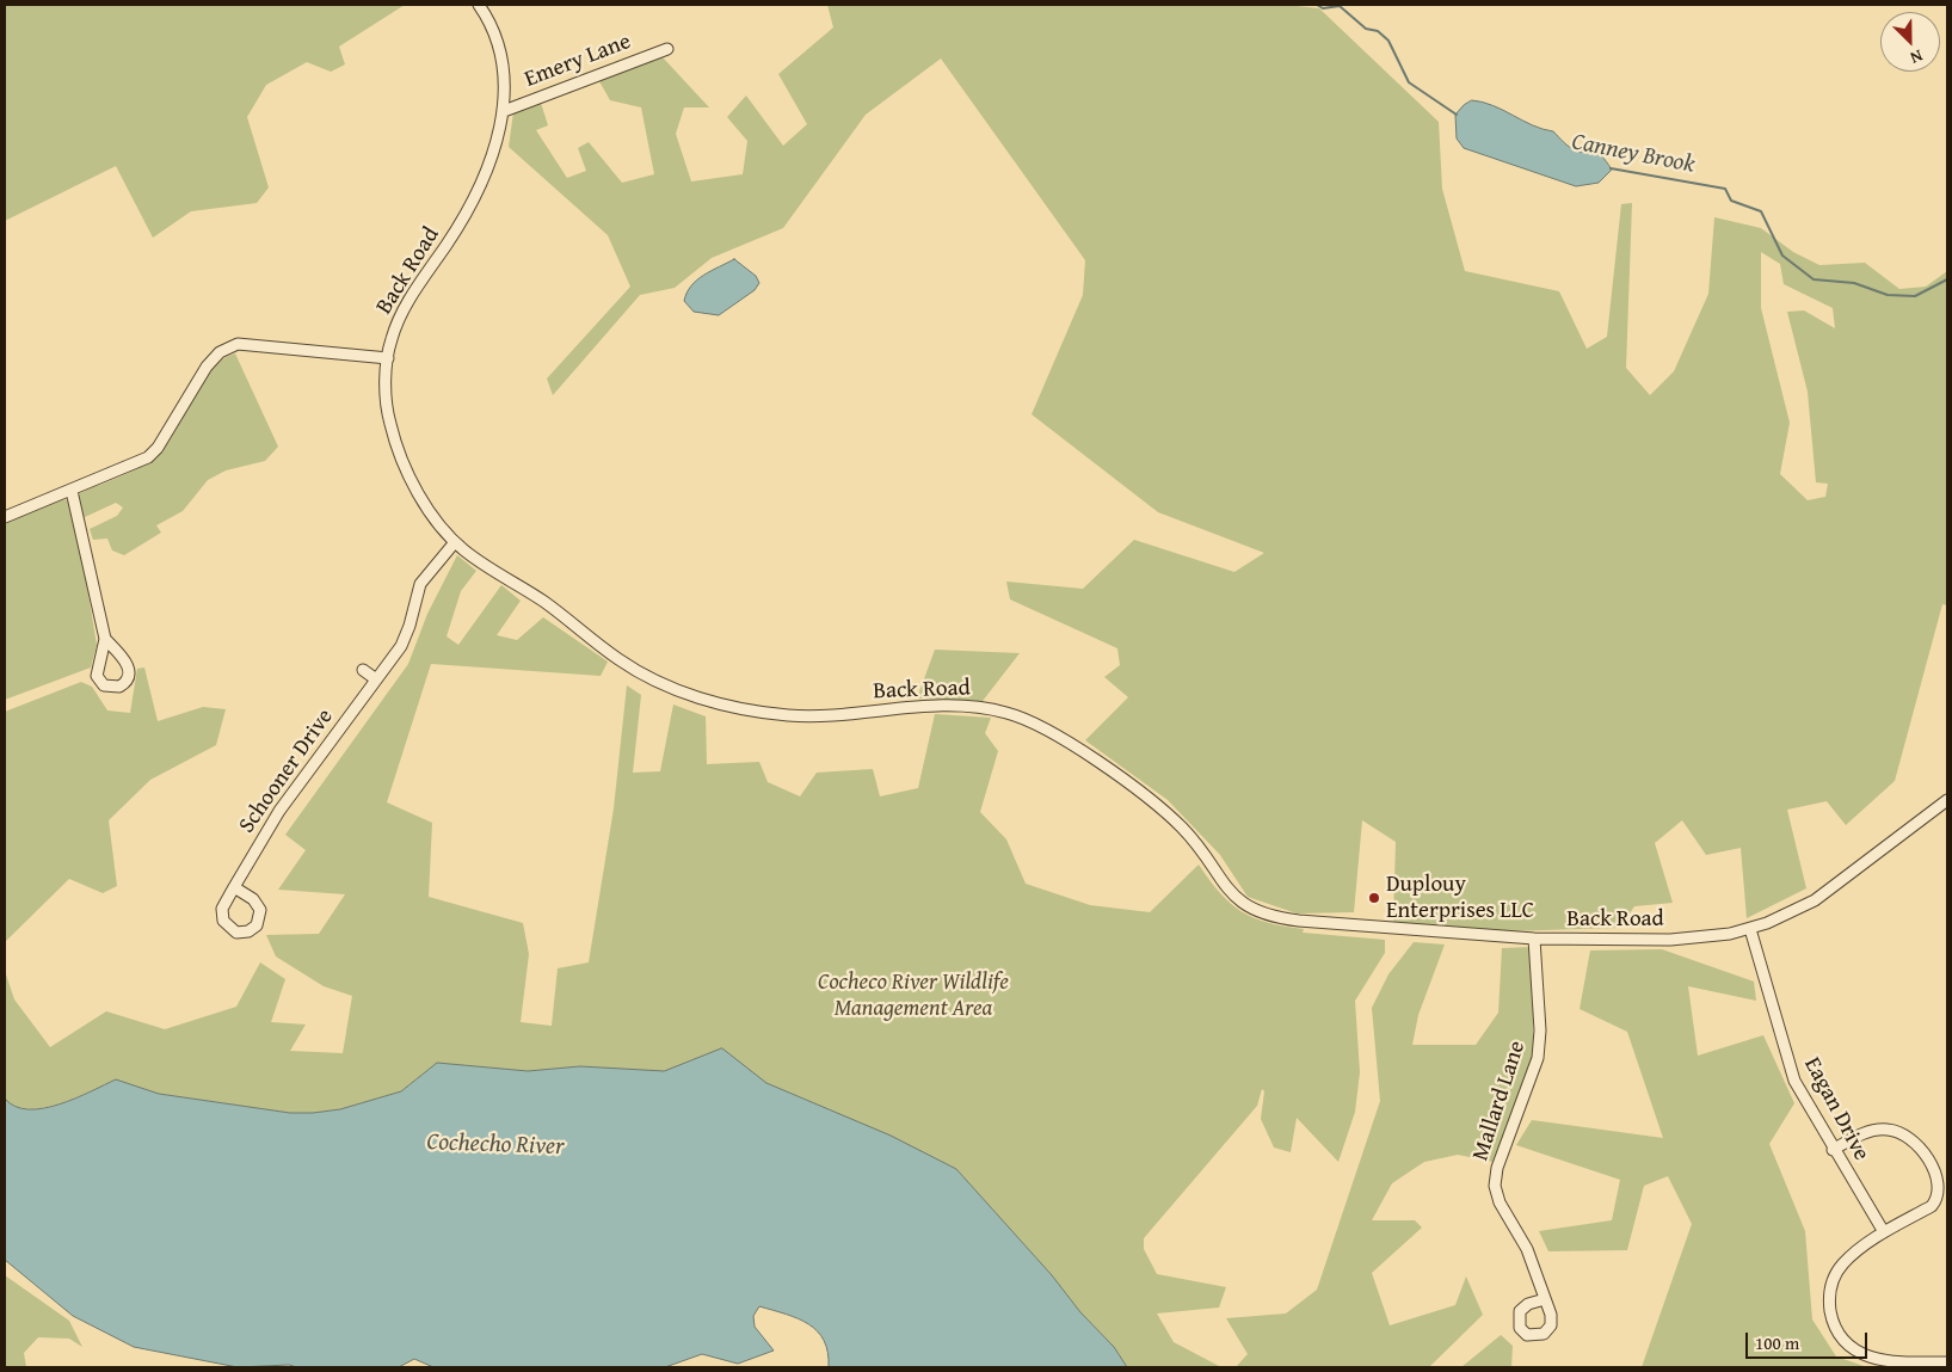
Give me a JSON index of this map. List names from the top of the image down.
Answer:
{
  "streets": {
    "street": [
      "Emery Lane",
      "Back Road",
      "Schooner Drive",
      "Mallard Lane",
      "Eagan Drive"
    ]
  },
  "crossings": [
    ["Emery Lane", "Back Road"],
    ["Back Road", "Schooner Drive"],
    ["Back Road", "Mallard Lane"],
    ["Back Road", "Eagan Drive"]
  ],
  "water": ["Canney Brook", "Cochecho River"],
  "parks": ["Cocheco River Wildlife Management Area"],
  "places": ["Duplouy Enterprises LLC"],
  "scale_bar": "100 m",
  "north": "bottom right"
}
